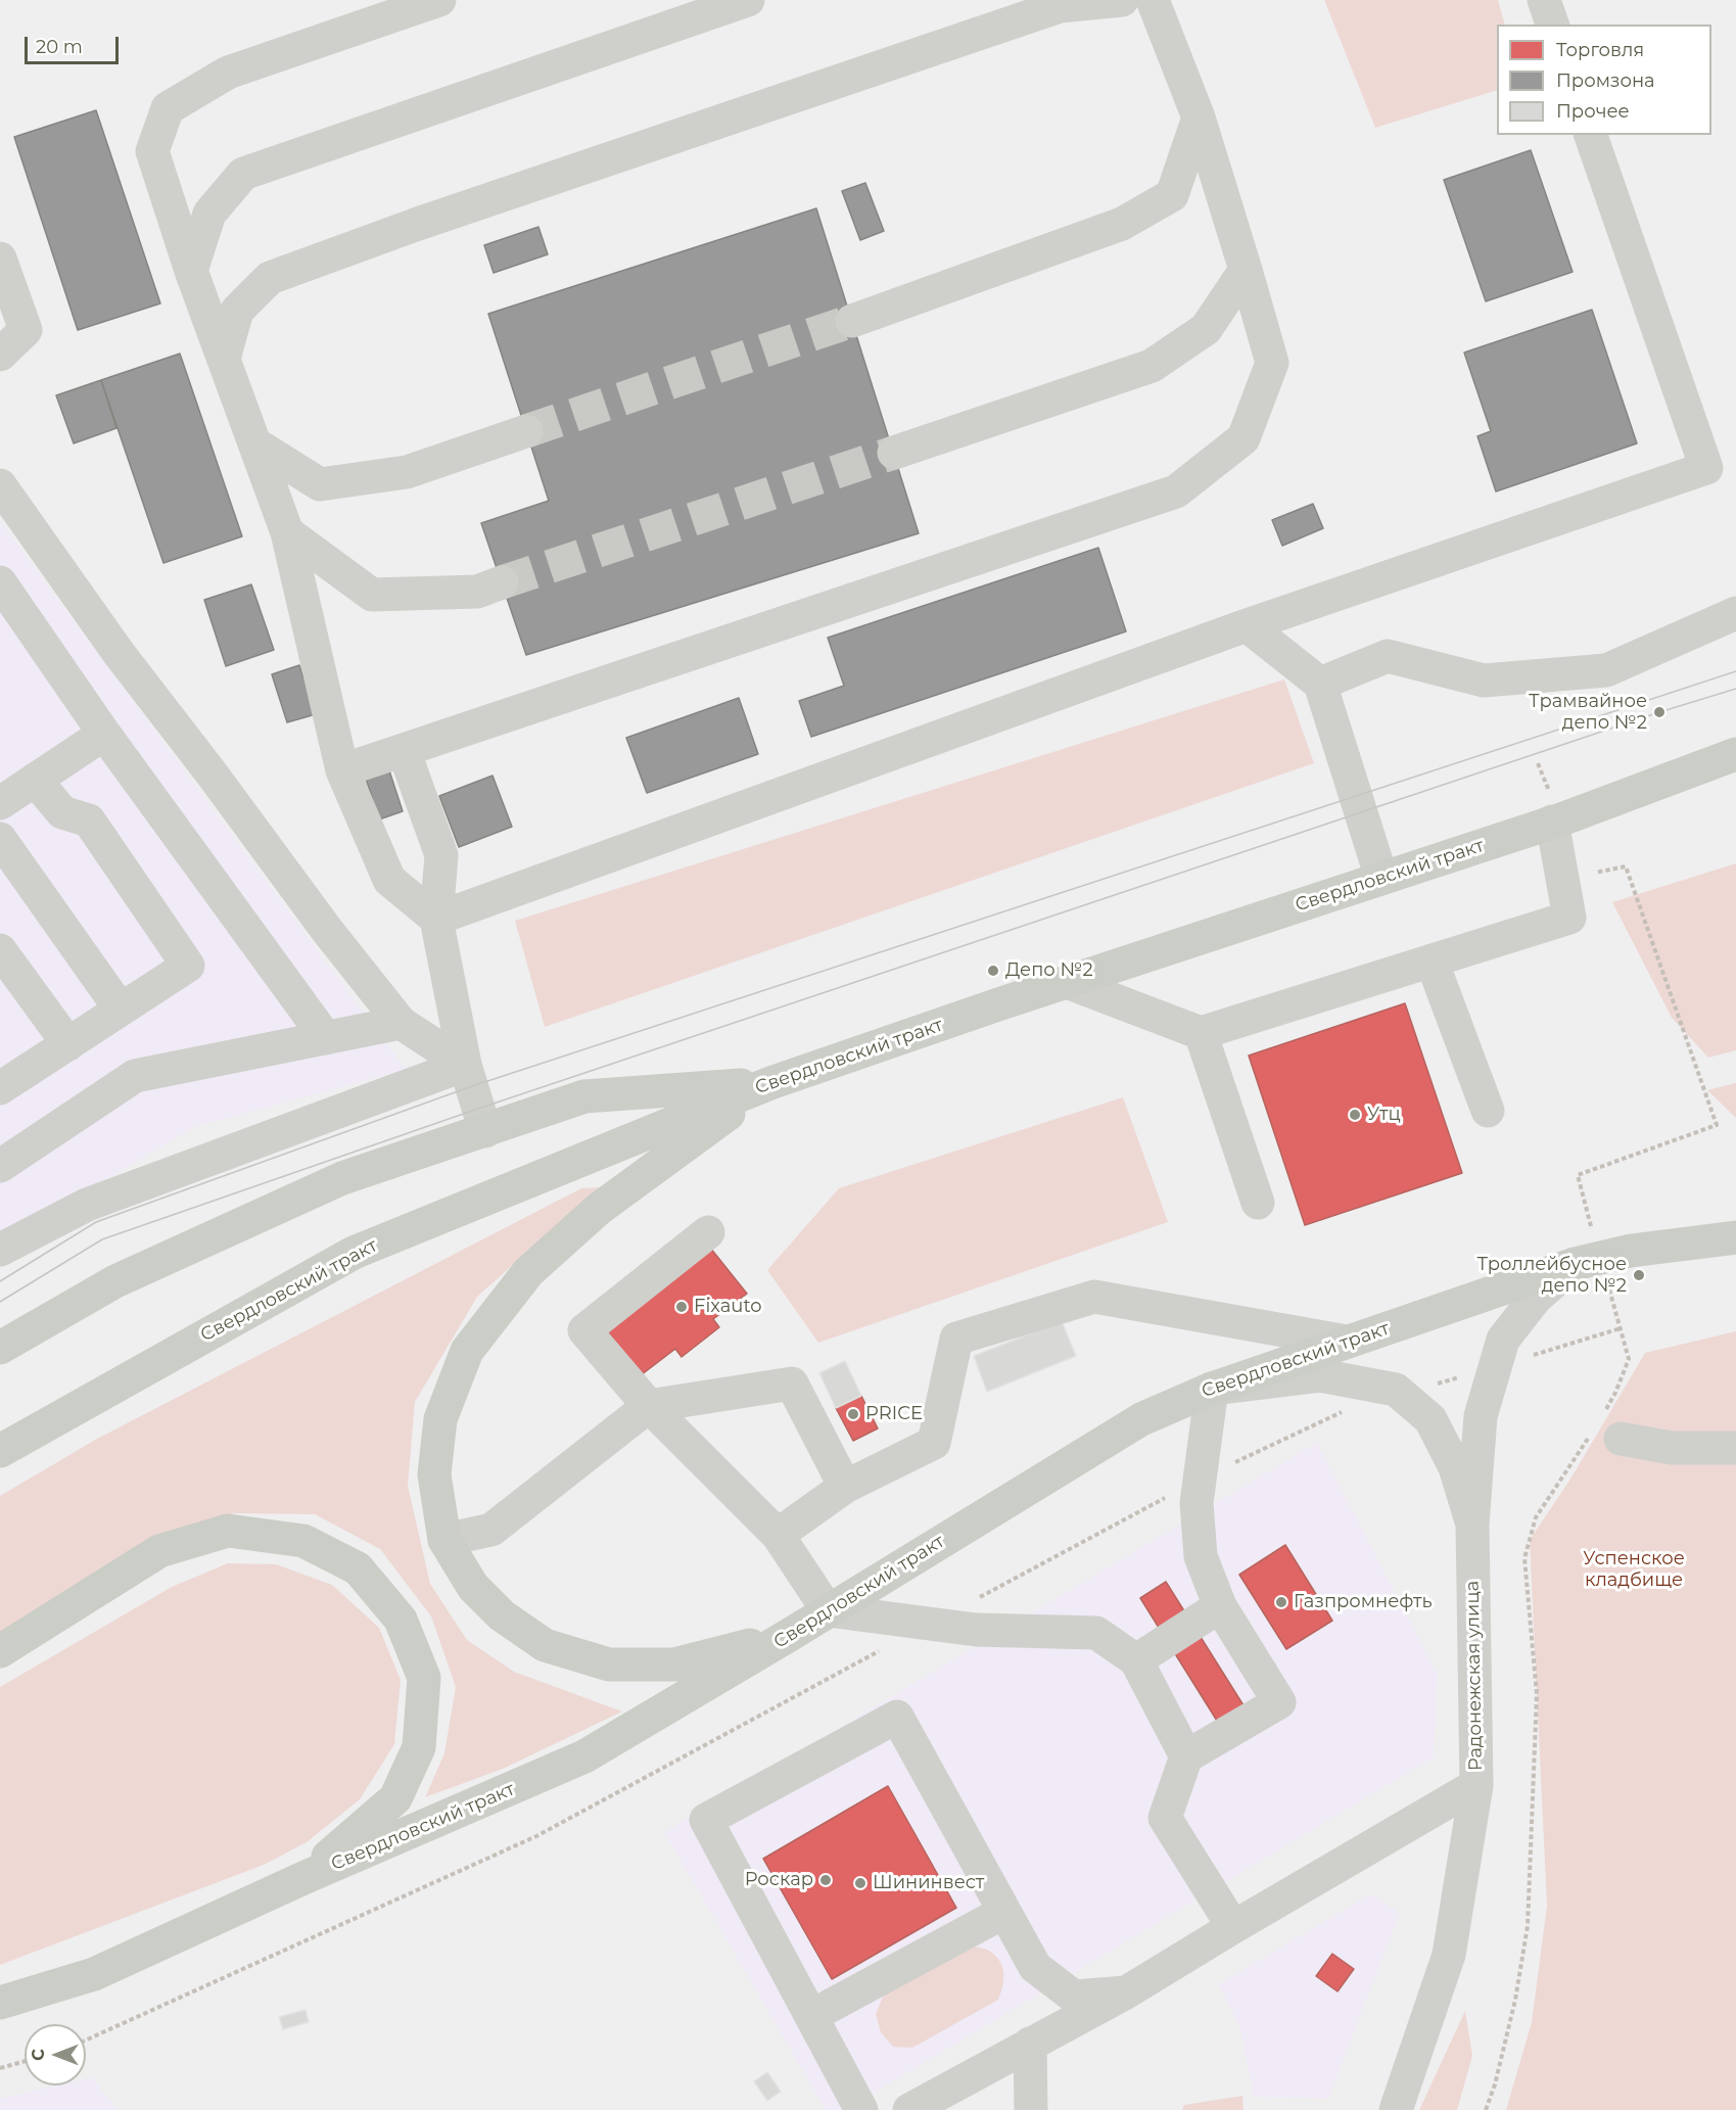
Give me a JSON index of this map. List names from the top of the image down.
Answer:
{
  "streets": {
    "main road": ["Свердловский тракт"],
    "street": ["Радонежская улица"]
  },
  "crossings": [
    ["Свердловский тракт", "Радонежская улица"]
  ],
  "parks": ["Успенское кладбище"],
  "places": [
    "Трамвайное депо №2",
    "Депо №2",
    "Утц",
    "Троллейбусное депо №2",
    "Fixauto",
    "PRICE",
    "Газпромнефть",
    "Роскар",
    "Шининвест"
  ],
  "legend": ["Торговля", "Промзона", "Прочее"],
  "scale_bar": "20 m",
  "north": "left"
}
